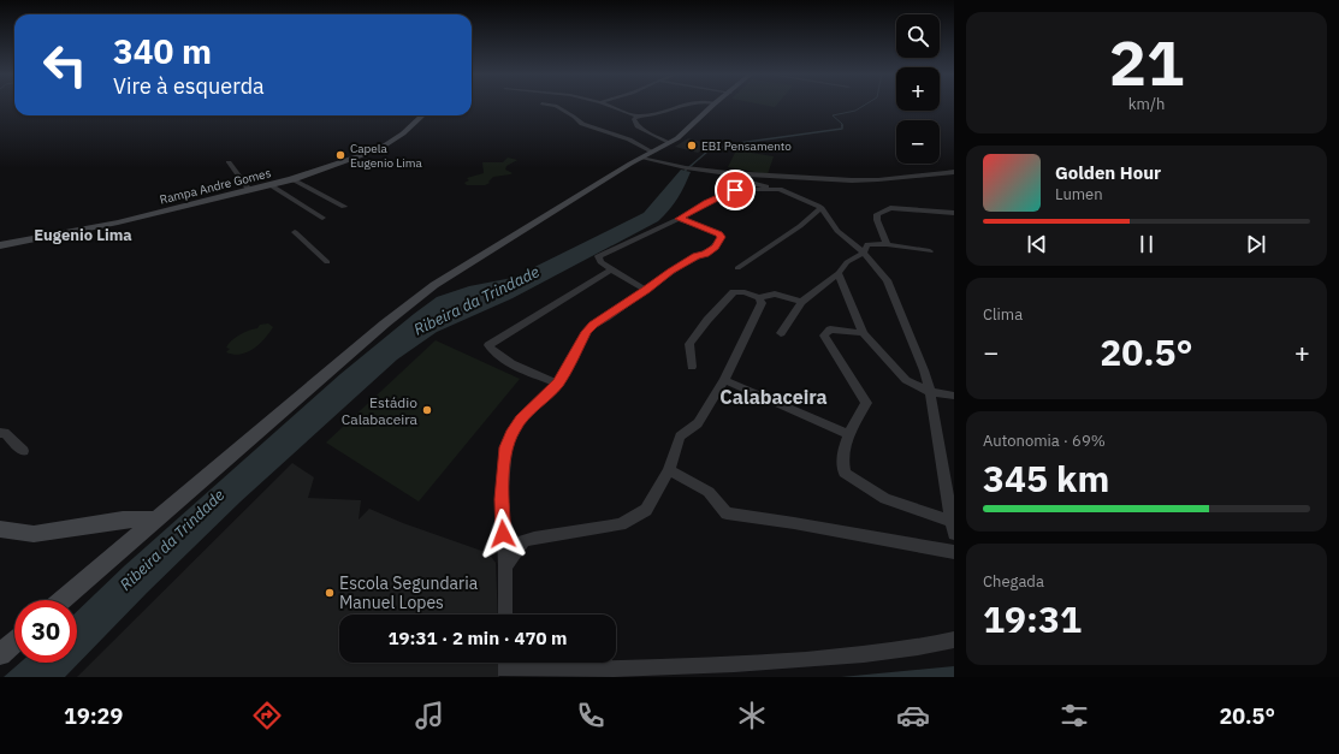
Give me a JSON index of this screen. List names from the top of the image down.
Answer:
{
  "streets": {
    "street": ["Rampa Andre Gomes"]
  },
  "districts": ["Eugenio Lima", "Calabaceira"],
  "water": ["Ribeira da Trindade"],
  "places": [
    "EBI Pensamento",
    "Capela Eugenio Lima",
    "Estádio Calabaceira",
    "Escola Segundaria Manuel Lopes"
  ],
  "page": {
    "tile": [
      ["21", "km/h"],
      "Clima",
      ["Autonomia · 69%", "345 km"],
      ["Chegada", "19:31"]
    ],
    "map_buttons": ["+", "−"],
    "turn": ["340 m", "Vire à esquerda"],
    "song": ["Golden Hour", "Lumen"],
    "heat": ["−", "20.5°", "+"],
    "limit": "30",
    "trip": "19:31 · 2 min · 470 m",
    "tabs": ["19:29", "20.5°"]
  }
}
